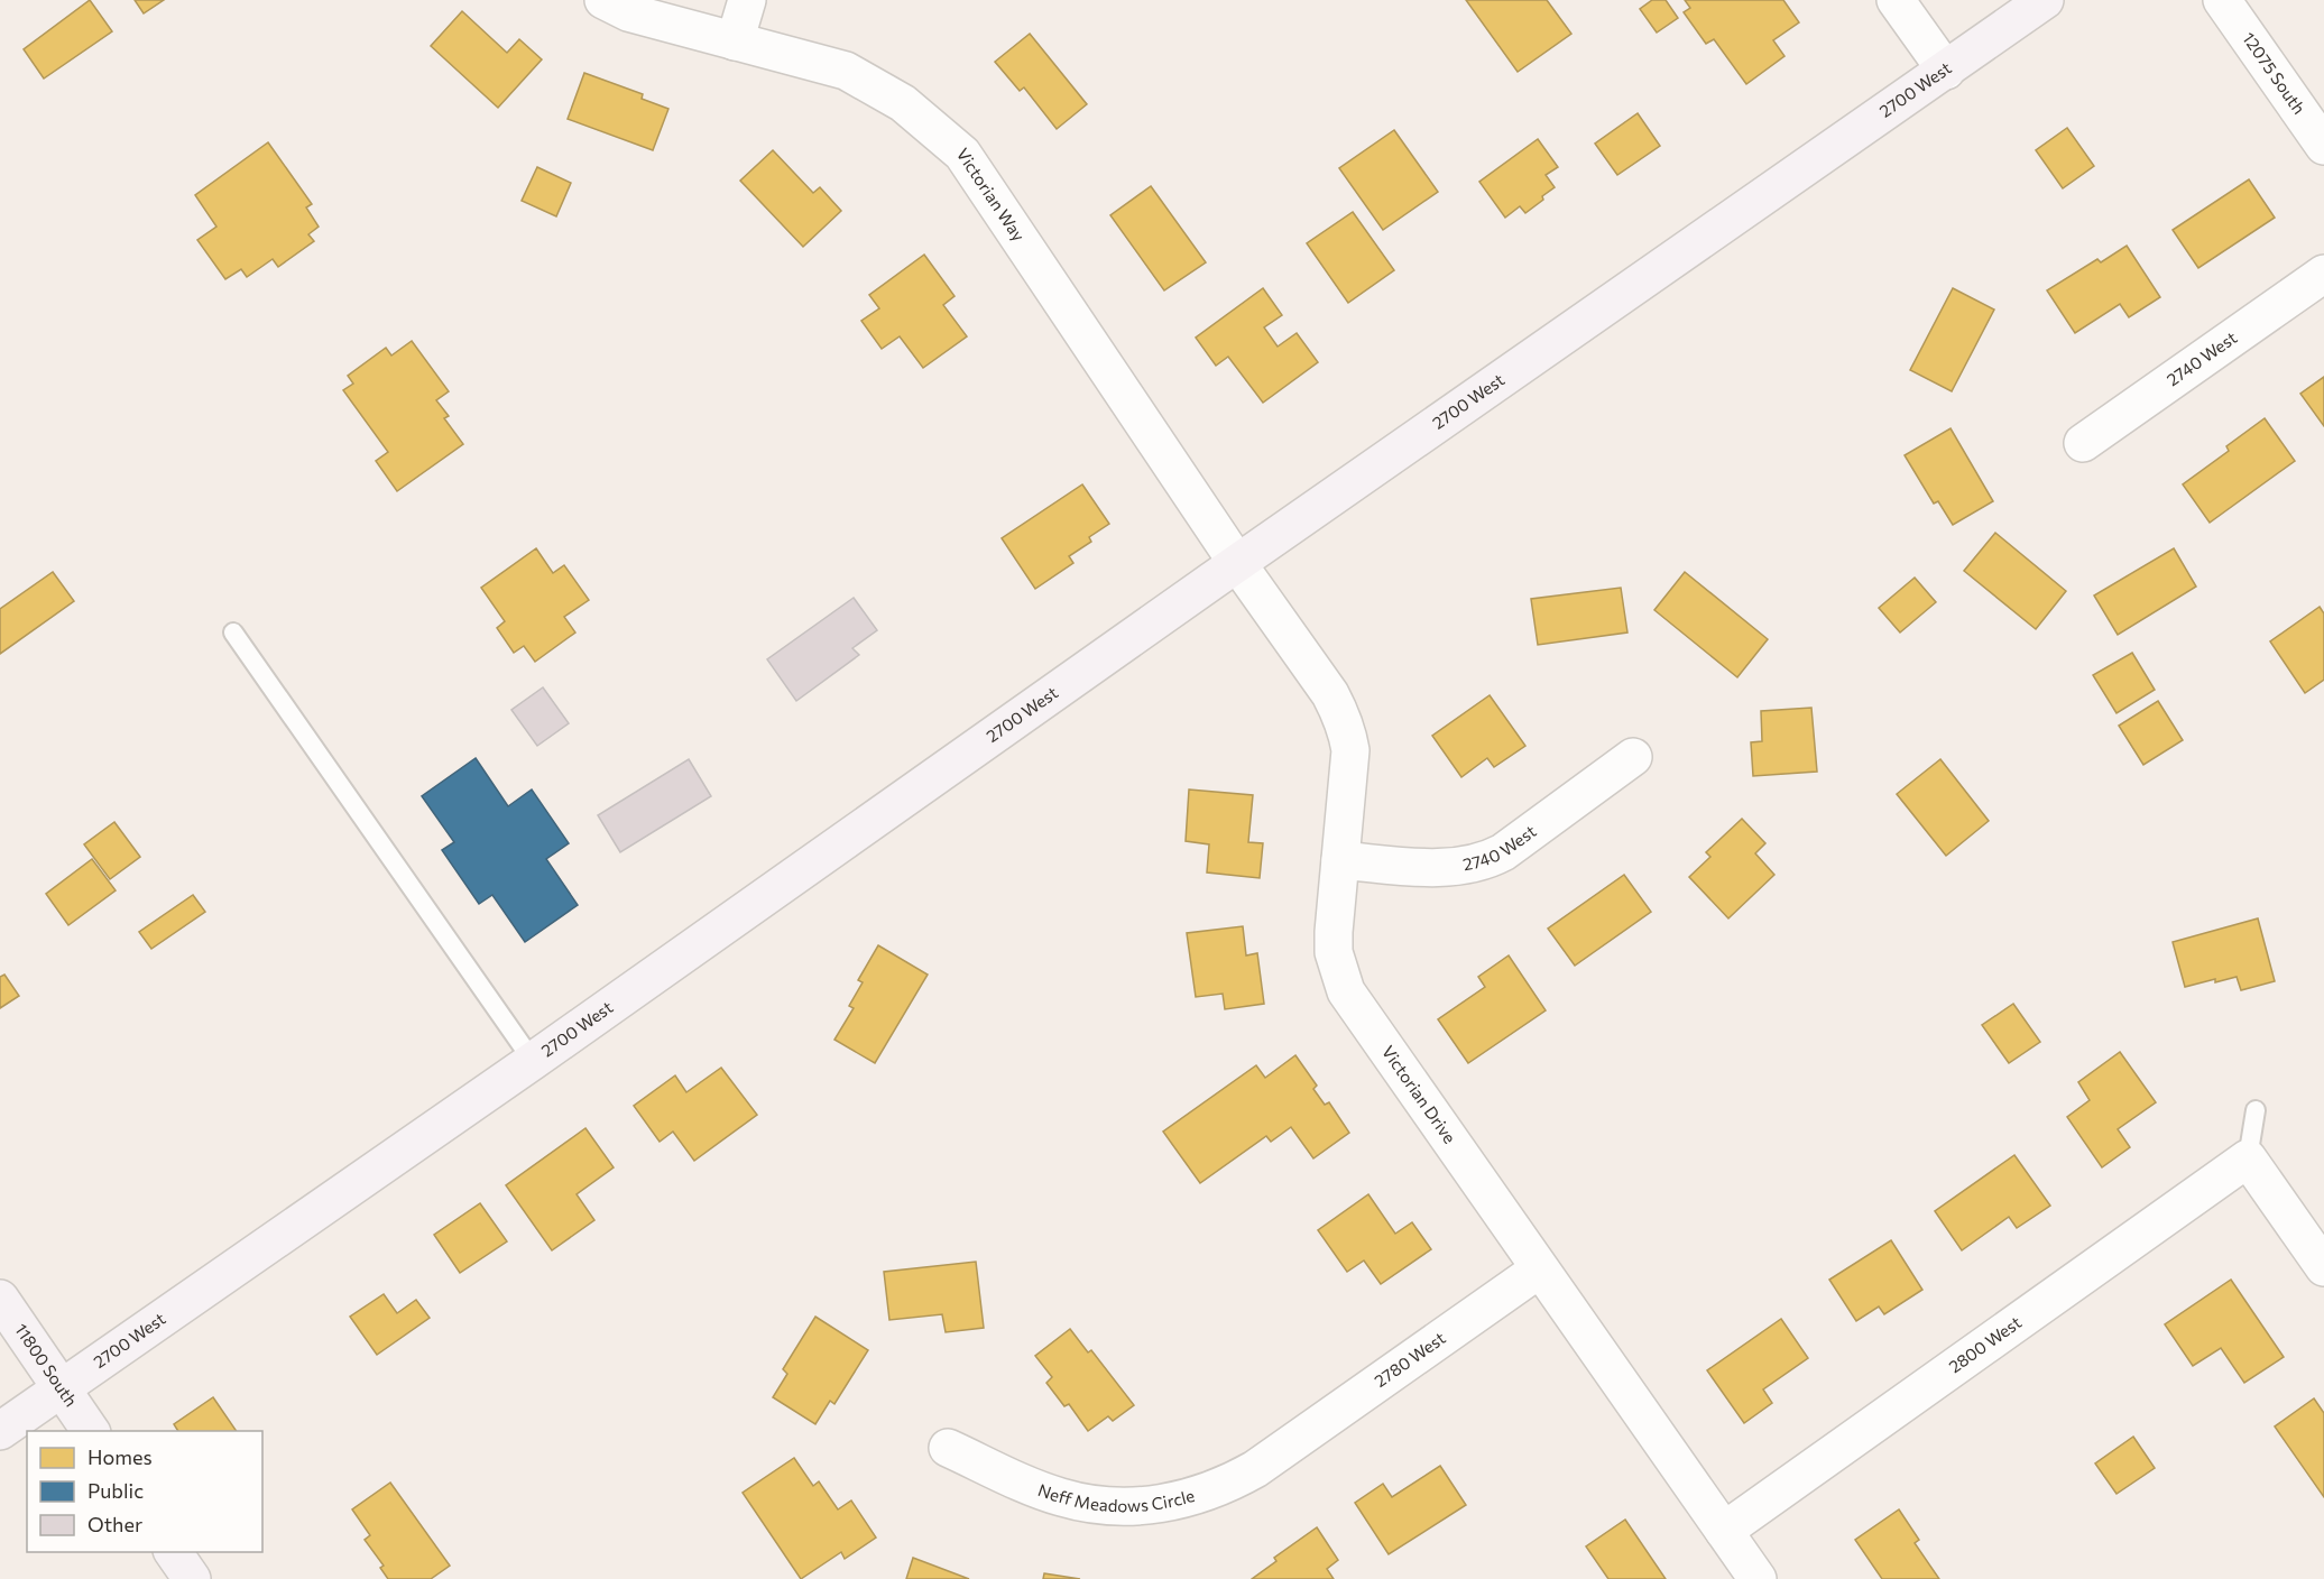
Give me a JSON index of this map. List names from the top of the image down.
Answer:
{
  "streets": {
    "main road": ["2700 West", "11800 South"],
    "street": [
      "12075 South",
      "Victorian Way",
      "2740 West",
      "Victorian Drive",
      "2800 West",
      "2780 West",
      "Neff Meadows Circle"
    ]
  },
  "crossings": [
    ["2700 West", "Victorian Way"],
    ["2700 West", "Victorian Drive"],
    ["2700 West", "11800 South"],
    ["Victorian Way", "Victorian Drive"],
    ["2740 West", "Victorian Drive"],
    ["Victorian Drive", "2800 West"],
    ["Victorian Drive", "2780 West"],
    ["2780 West", "Neff Meadows Circle"]
  ],
  "legend": ["Homes", "Public", "Other"]
}
